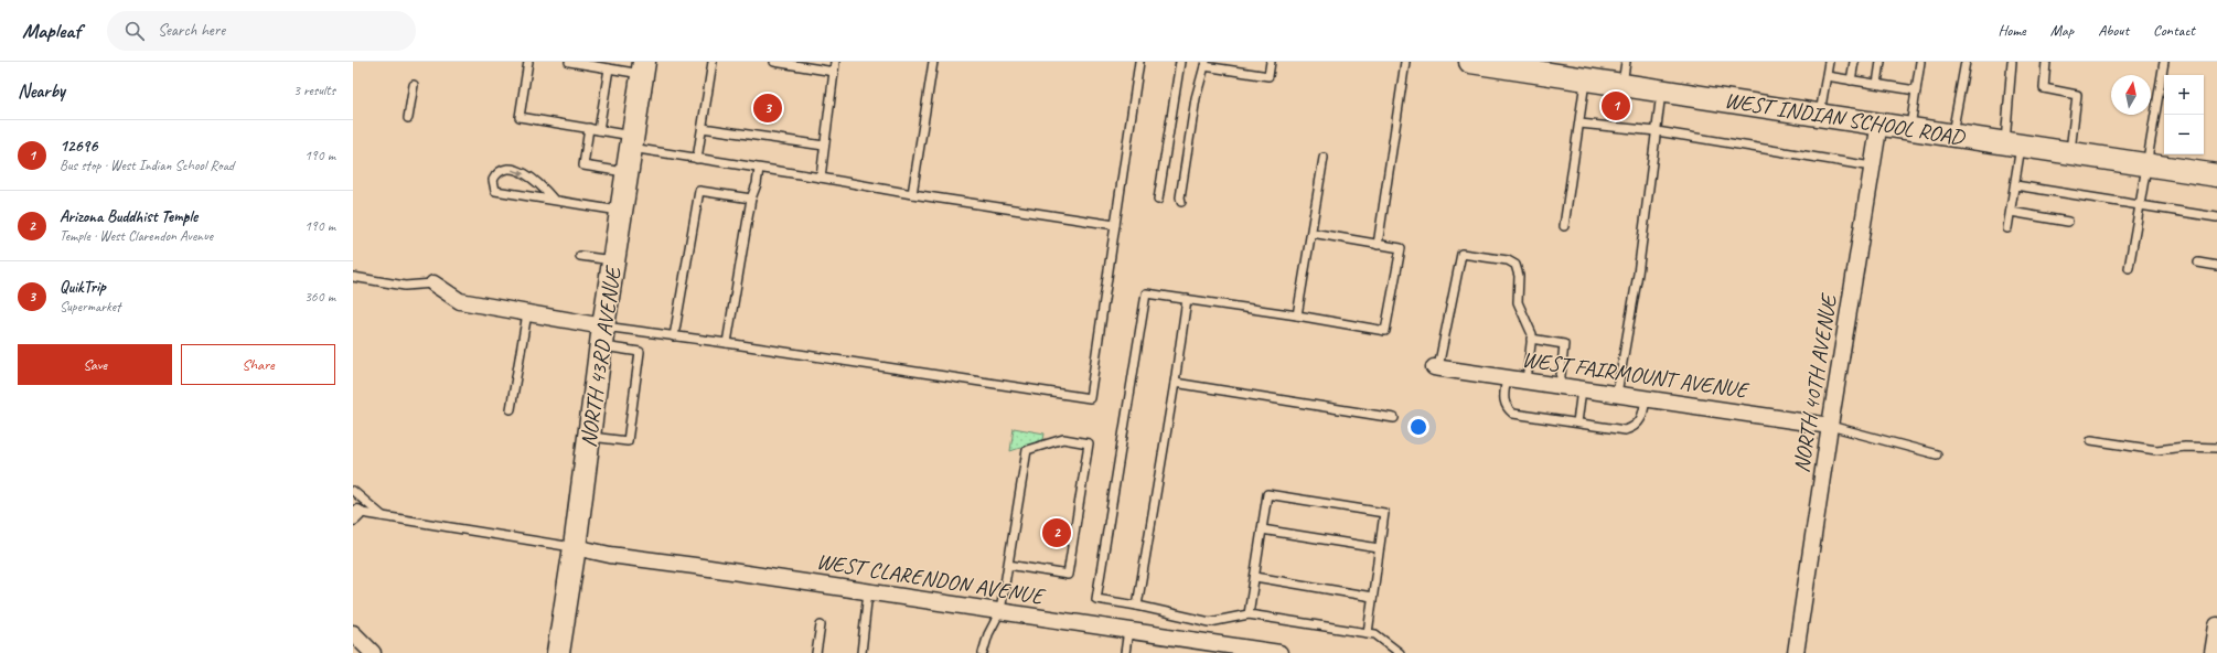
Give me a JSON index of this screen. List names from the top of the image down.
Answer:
{
  "streets": {
    "main road": ["WEST INDIAN SCHOOL ROAD", "NORTH 43RD AVENUE"],
    "street": ["WEST FAIRMOUNT AVENUE", "NORTH 40TH AVENUE", "WEST CLARENDON AVENUE"]
  },
  "crossings": [
    ["WEST INDIAN SCHOOL ROAD", "NORTH 40TH AVENUE"],
    ["NORTH 43RD AVENUE", "WEST CLARENDON AVENUE"],
    ["WEST FAIRMOUNT AVENUE", "NORTH 40TH AVENUE"]
  ],
  "north": "top",
  "page": {
    "header": "Mapleaf",
    "search": "Search here",
    "nav": [
      "Home",
      "Map",
      "About",
      "Contact"
    ],
    "heading": ["Nearby", "3 results"],
    "map_buttons": ["+", "−"],
    "pins": ["1", "3", "2"],
    "list": [
      {
        "mark": "1",
        "name": "12696",
        "note": "Bus stop · West Indian School Road",
        "value": "190 m"
      },
      {
        "mark": "2",
        "name": "Arizona Buddhist Temple",
        "note": "Temple · West Clarendon Avenue",
        "value": "190 m"
      },
      {
        "mark": "3",
        "name": "QuikTrip",
        "note": "Supermarket",
        "value": "360 m"
      }
    ],
    "buttons": ["Save", "Share"]
  }
}
